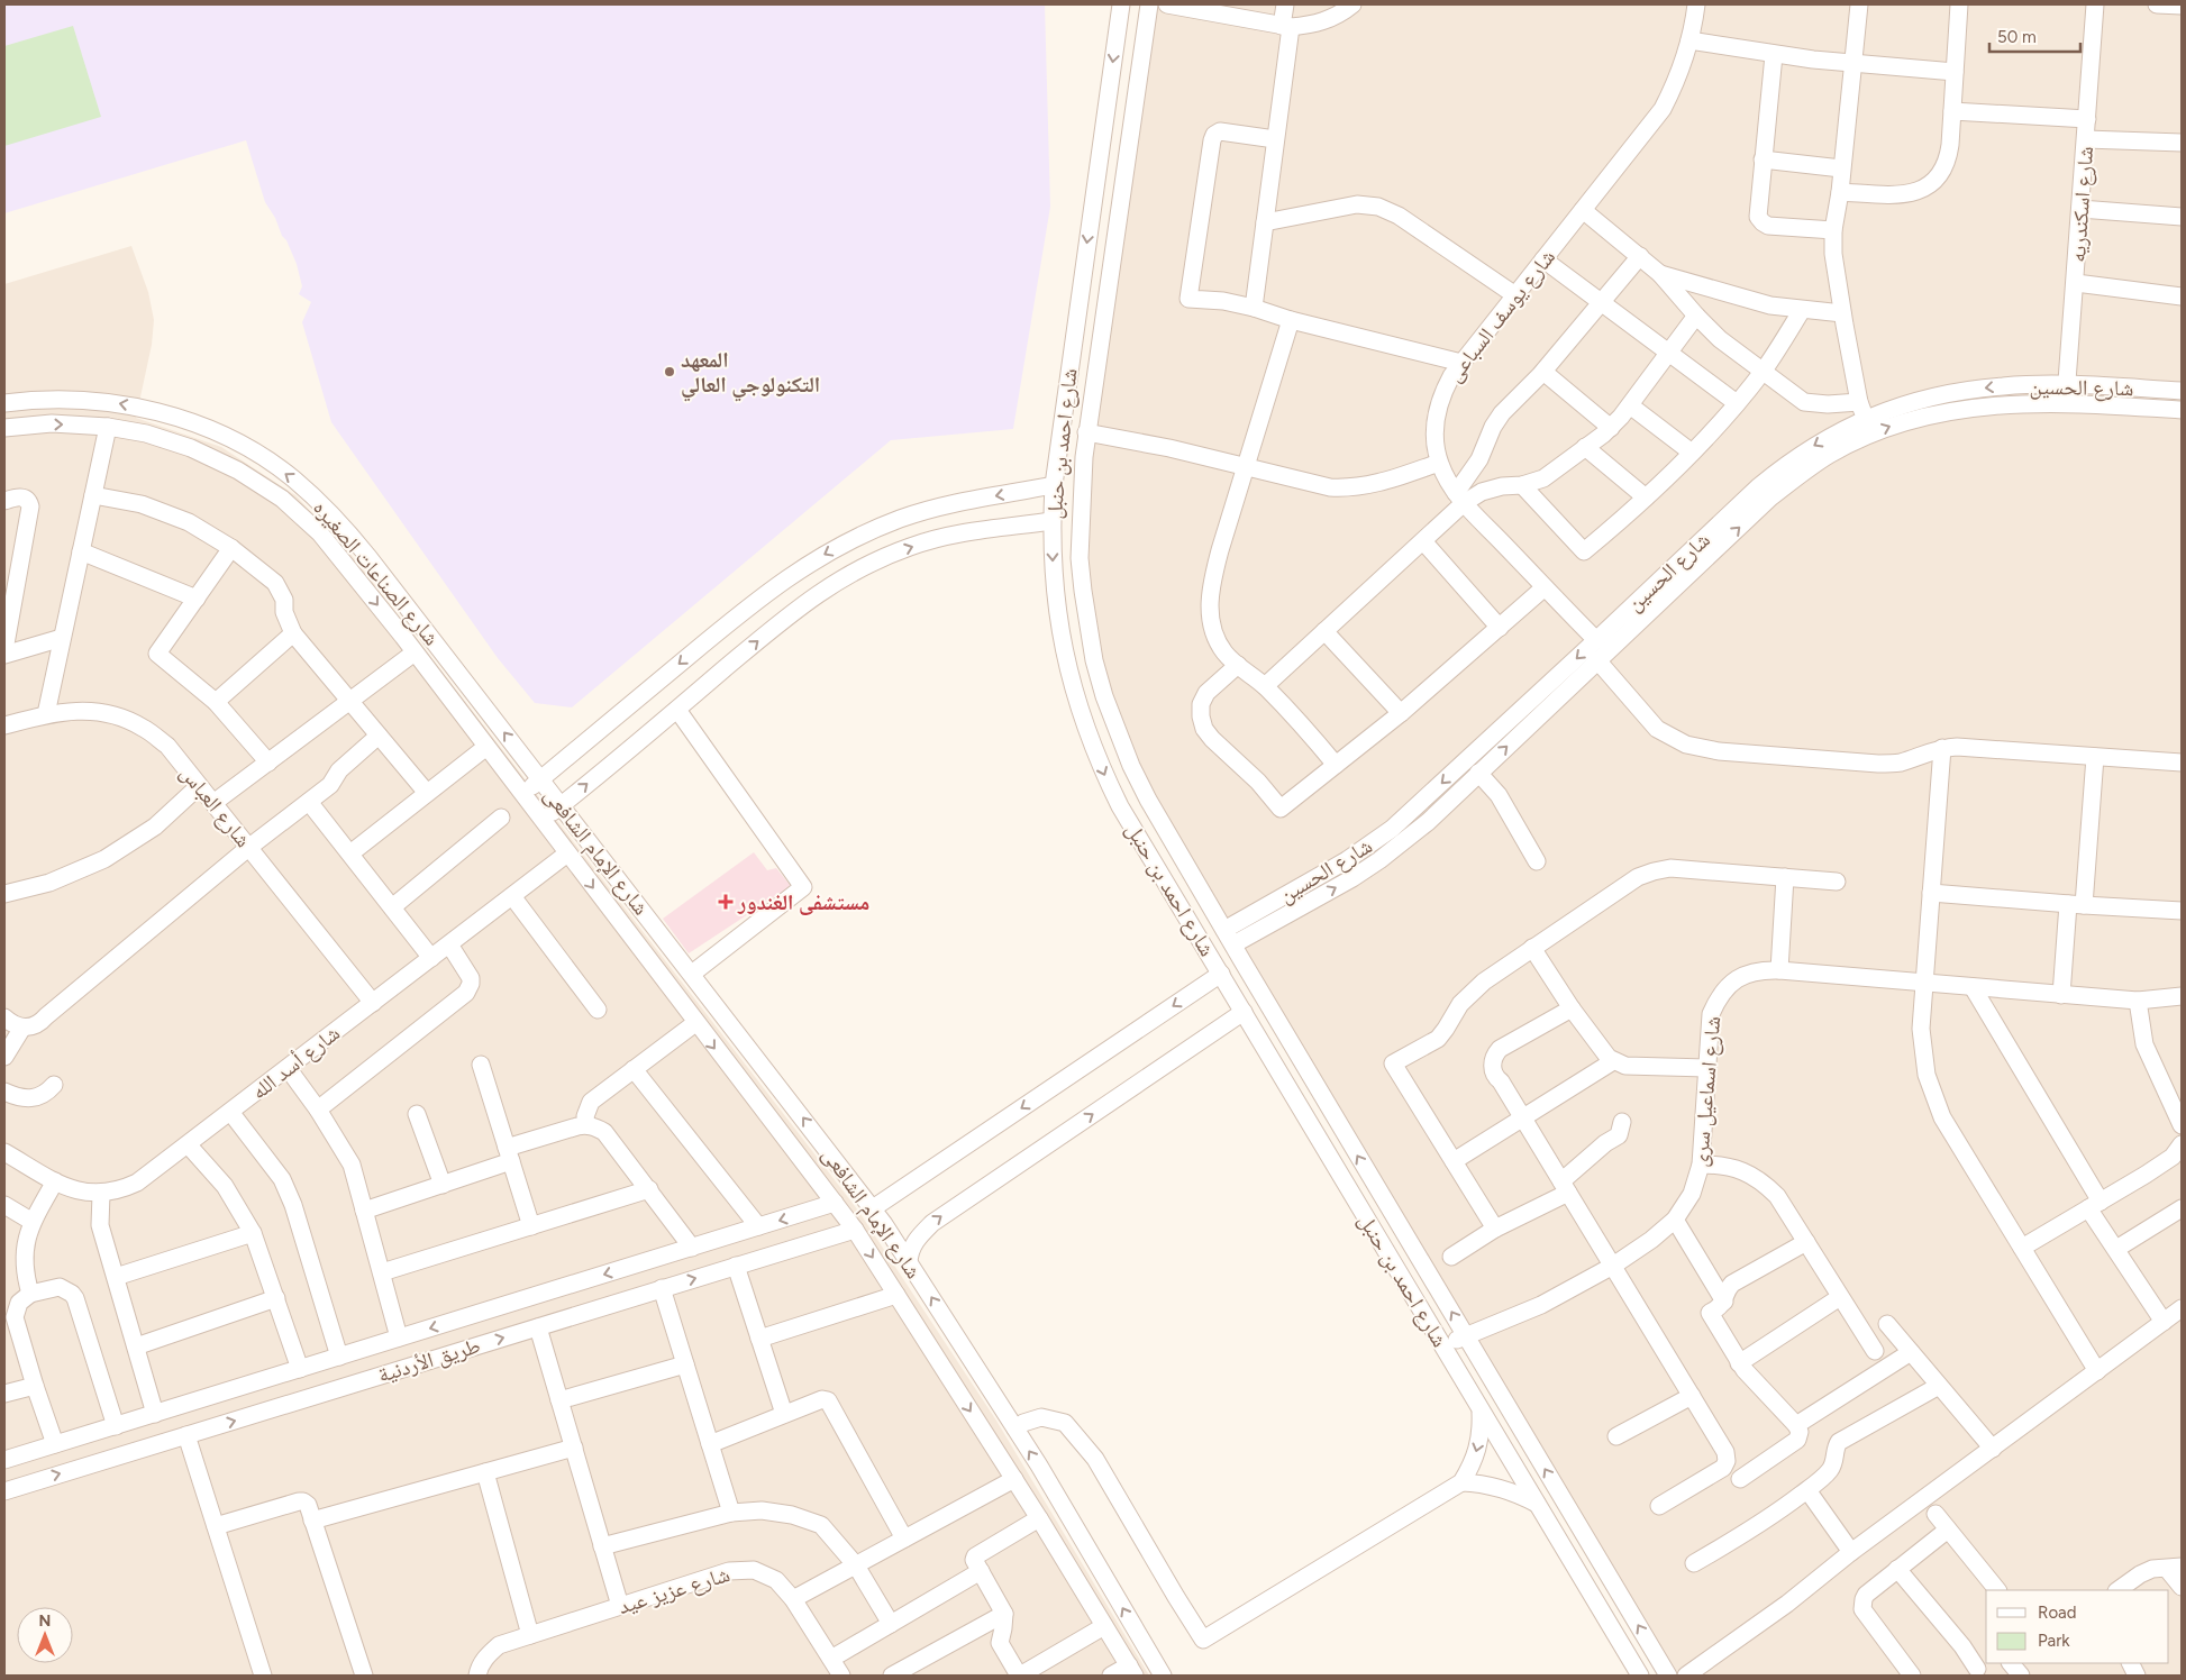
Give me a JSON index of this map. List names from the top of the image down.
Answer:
{
  "streets": {
    "street": [
      "شارع اسكندريه",
      "شارع يوسف السباعى",
      "شارع الحسين",
      "شارع احمد بن حنبل",
      "شارع الصناعات الصغيره",
      "شارع العباس",
      "شارع الإمام الشافعى",
      "شارع أسد الله",
      "شارع اسماعيل سرى",
      "طريق الأردنية",
      "شارع عزيز عيد"
    ]
  },
  "crossings": [
    ["شارع اسكندريه", "شارع الحسين"],
    ["شارع يوسف السباعى", "شارع الحسين"],
    ["شارع الحسين", "شارع احمد بن حنبل"],
    ["شارع احمد بن حنبل", "شارع اسماعيل سرى"],
    ["شارع الصناعات الصغيره", "شارع الإمام الشافعى"],
    ["شارع العباس", "شارع أسد الله"],
    ["شارع الإمام الشافعى", "شارع أسد الله"],
    ["شارع الإمام الشافعى", "طريق الأردنية"]
  ],
  "places": {
    "other": ["المعهد التكنولوجي العالي"],
    "health": ["مستشفى الغندور"]
  },
  "legend": ["Road", "Park"],
  "scale_bar": "50 m",
  "north": "top"
}
